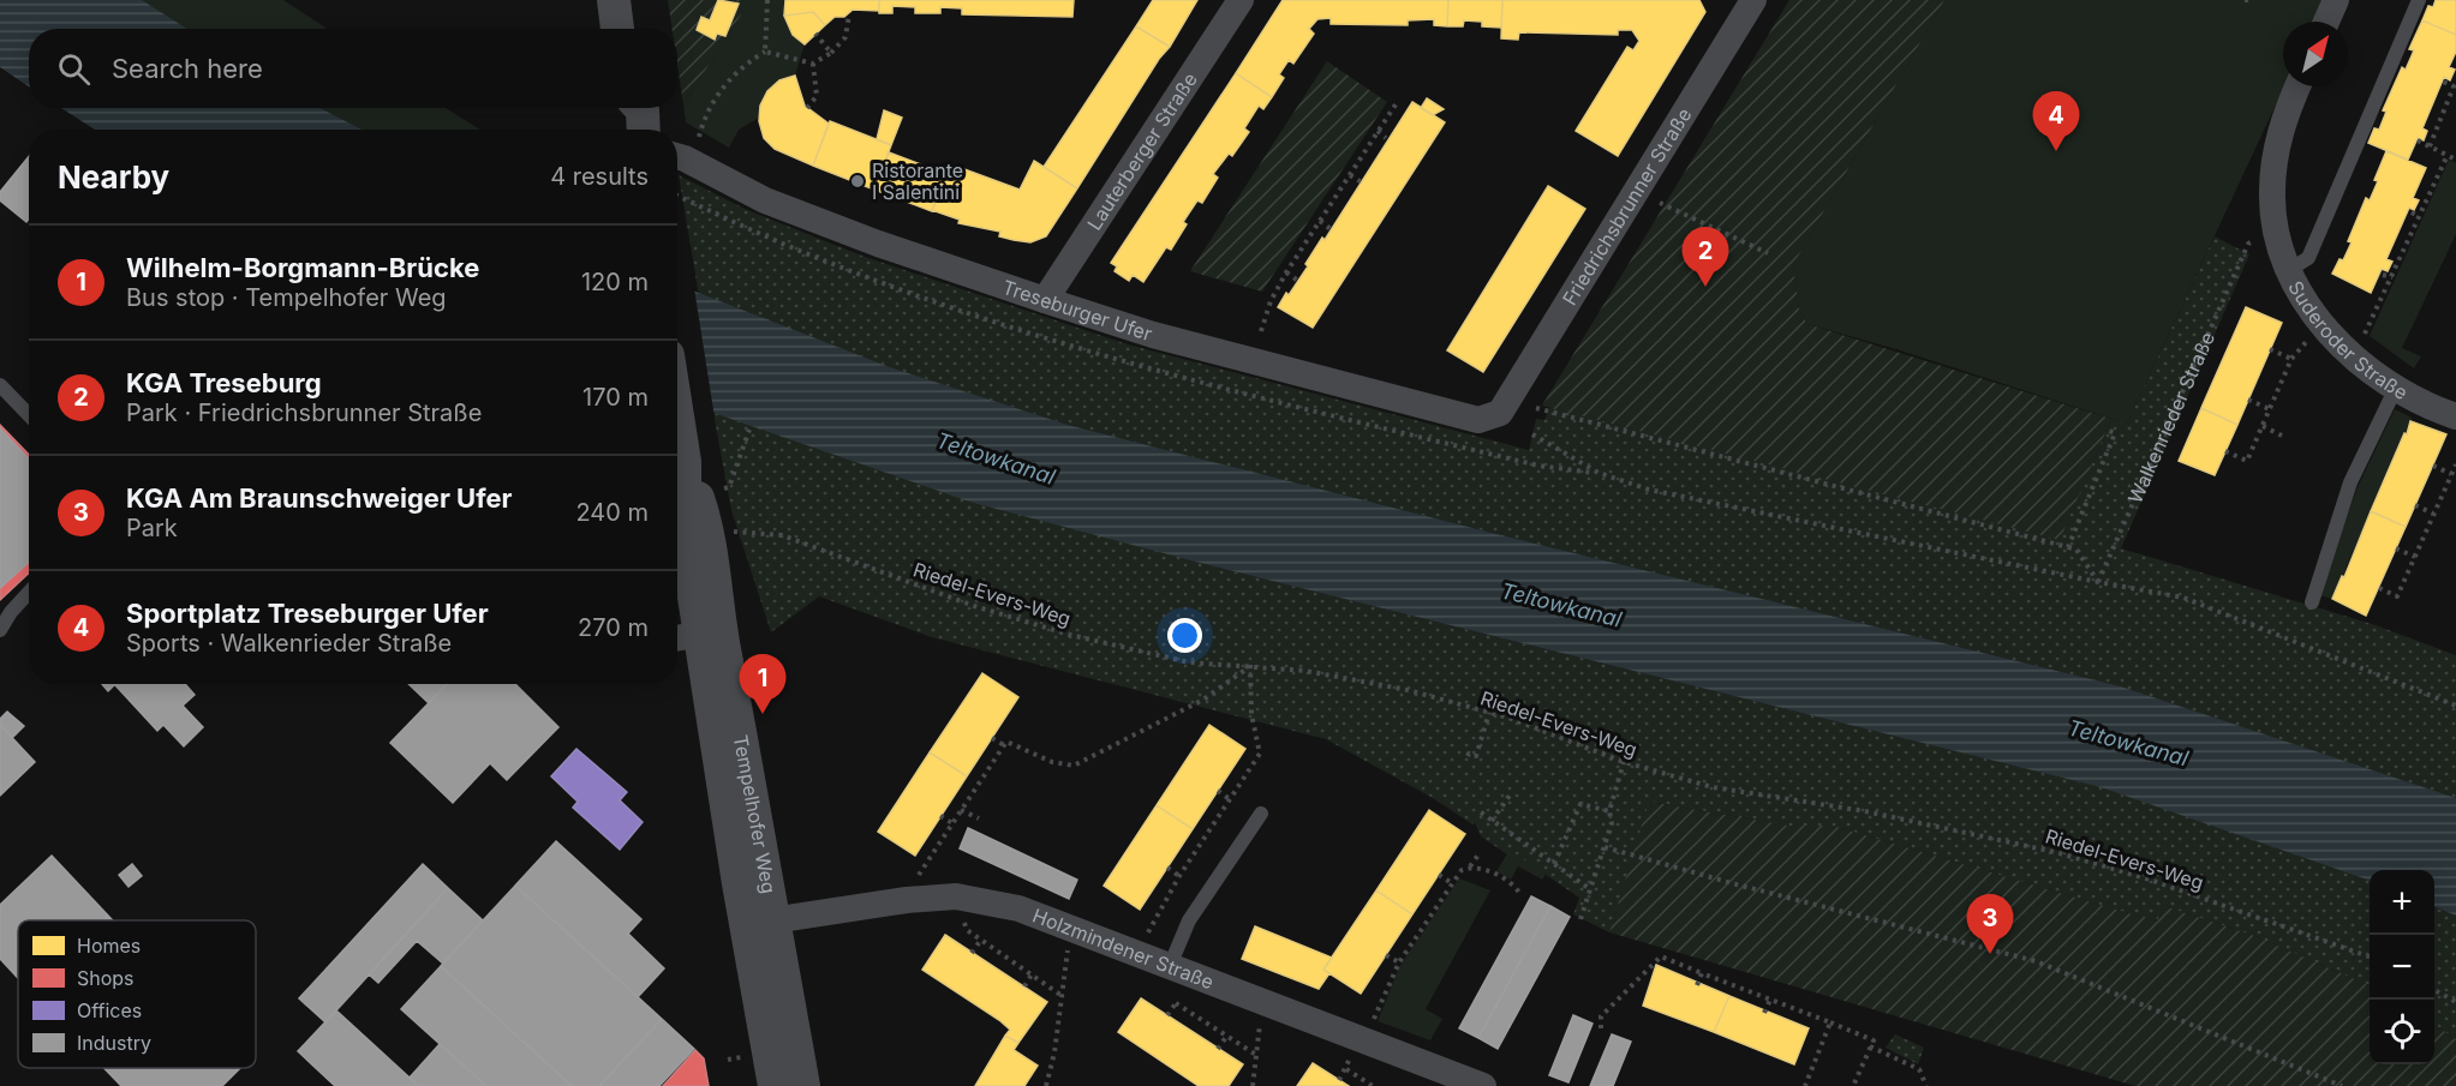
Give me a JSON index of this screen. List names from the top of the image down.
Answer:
{
  "streets": {
    "street": [
      "Lauterberger Straße",
      "Friedrichsbrunner Straße",
      "Treseburger Ufer",
      "Suderoder Straße",
      "Tempelhofer Weg",
      "Holzmindener Straße"
    ],
    "path": ["Walkenrieder Straße", "Riedel-Evers-Weg"]
  },
  "crossings": [
    ["Lauterberger Straße", "Treseburger Ufer"],
    ["Friedrichsbrunner Straße", "Treseburger Ufer"],
    ["Tempelhofer Weg", "Holzmindener Straße"]
  ],
  "water": ["Teltowkanal"],
  "places": ["Ristorante I Salentini"],
  "legend": [
    "Homes",
    "Shops",
    "Offices",
    "Industry"
  ],
  "north": "top right",
  "page": {
    "search": "Search here",
    "pins": [
      "4",
      "2",
      "1",
      "3"
    ],
    "heading": ["Nearby", "4 results"],
    "list": [
      {
        "mark": "1",
        "name": "Wilhelm-Borgmann-Brücke",
        "note": "Bus stop · Tempelhofer Weg",
        "value": "120 m"
      },
      {
        "mark": "2",
        "name": "KGA Treseburg",
        "note": "Park · Friedrichsbrunner Straße",
        "value": "170 m"
      },
      {
        "mark": "3",
        "name": "KGA Am Braunschweiger Ufer",
        "note": "Park",
        "value": "240 m"
      },
      {
        "mark": "4",
        "name": "Sportplatz Treseburger Ufer",
        "note": "Sports · Walkenrieder Straße",
        "value": "270 m"
      }
    ],
    "map_buttons": ["+", "−"]
  }
}
